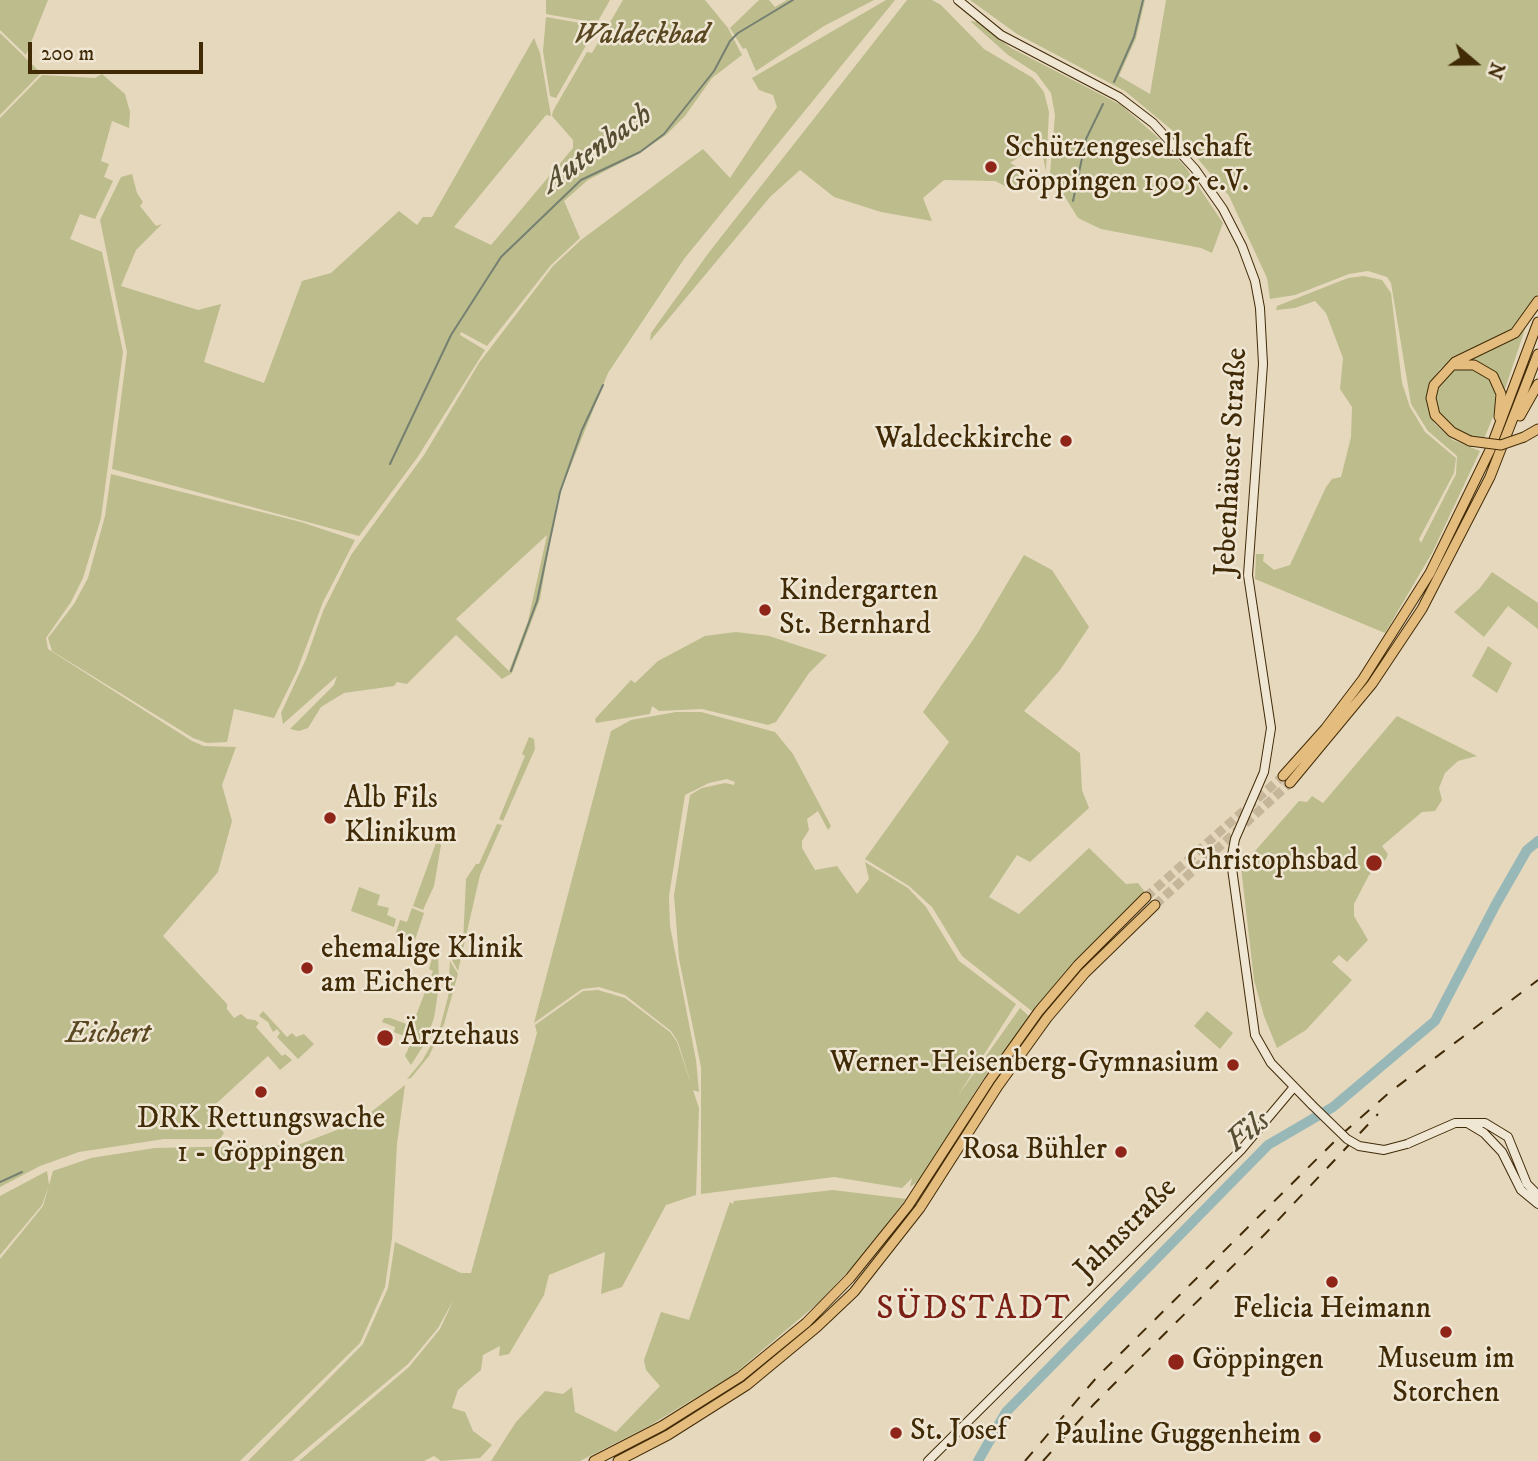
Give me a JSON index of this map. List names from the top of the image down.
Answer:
{
  "streets": {
    "main road": ["Jebenhäuser Straße", "Jahnstraße"]
  },
  "crossings": [
    ["Jebenhäuser Straße", "Jahnstraße"]
  ],
  "districts": ["SÜDSTADT"],
  "water": ["Autenbach", "Fils"],
  "parks": ["Waldeckbad", "Eichert"],
  "places": [
    "Schützengesellschaft Göppingen 1905 e.V.",
    "Waldeckkirche",
    "Kindergarten St. Bernhard",
    "Alb Fils Klinikum",
    "Christophsbad",
    "ehemalige Klinik am Eichert",
    "Ärztehaus",
    "Werner-Heisenberg-Gymnasium",
    "DRK Rettungswache 1 - Göppingen",
    "Rosa Bühler",
    "Felicia Heimann",
    "Museum im Storchen",
    "Göppingen",
    "St. Josef",
    "Pauline Guggenheim"
  ],
  "scale_bar": "200 m",
  "north": "right"
}
